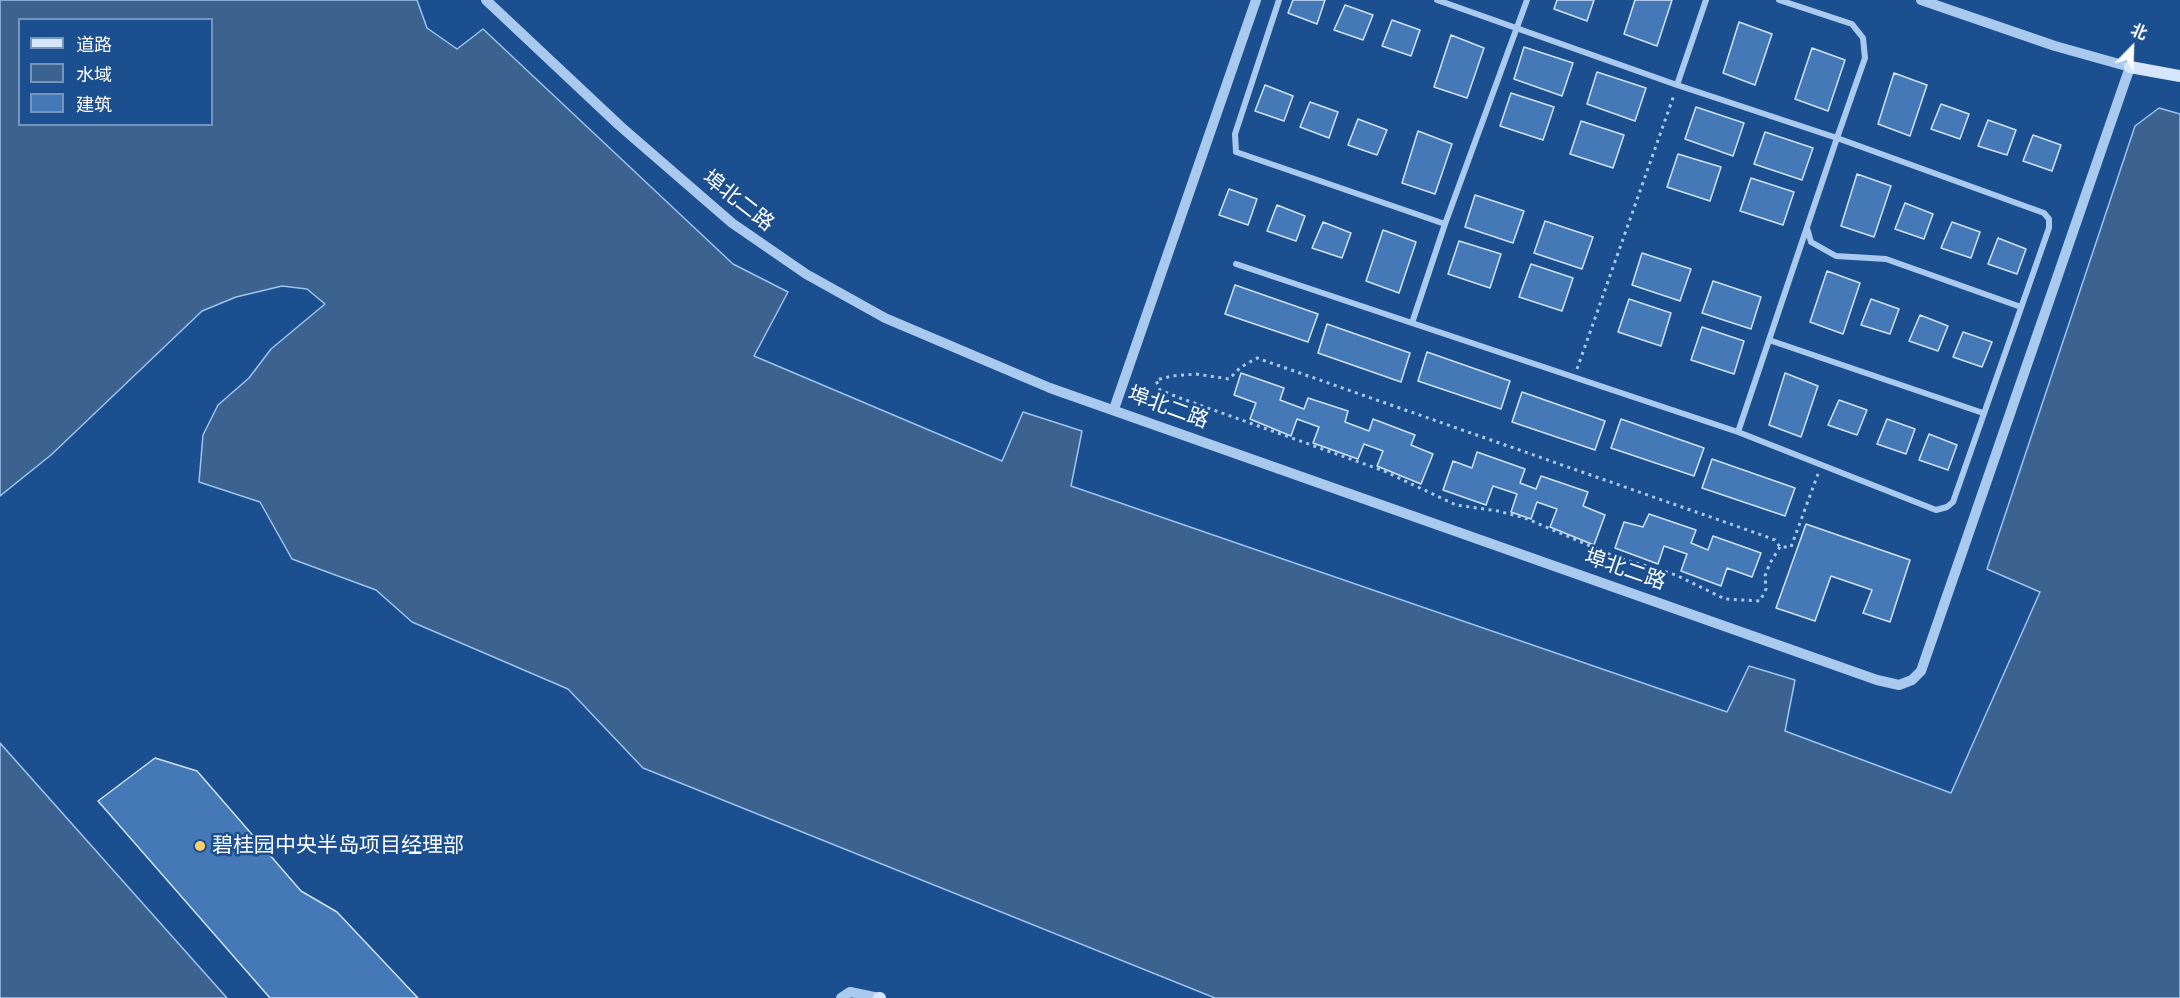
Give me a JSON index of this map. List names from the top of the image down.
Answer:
{
  "streets": {
    "street": ["埠北二路"]
  },
  "places": ["碧桂园中央半岛项目经理部"],
  "legend": ["道路", "水域", "建筑"],
  "north": "top right"
}
